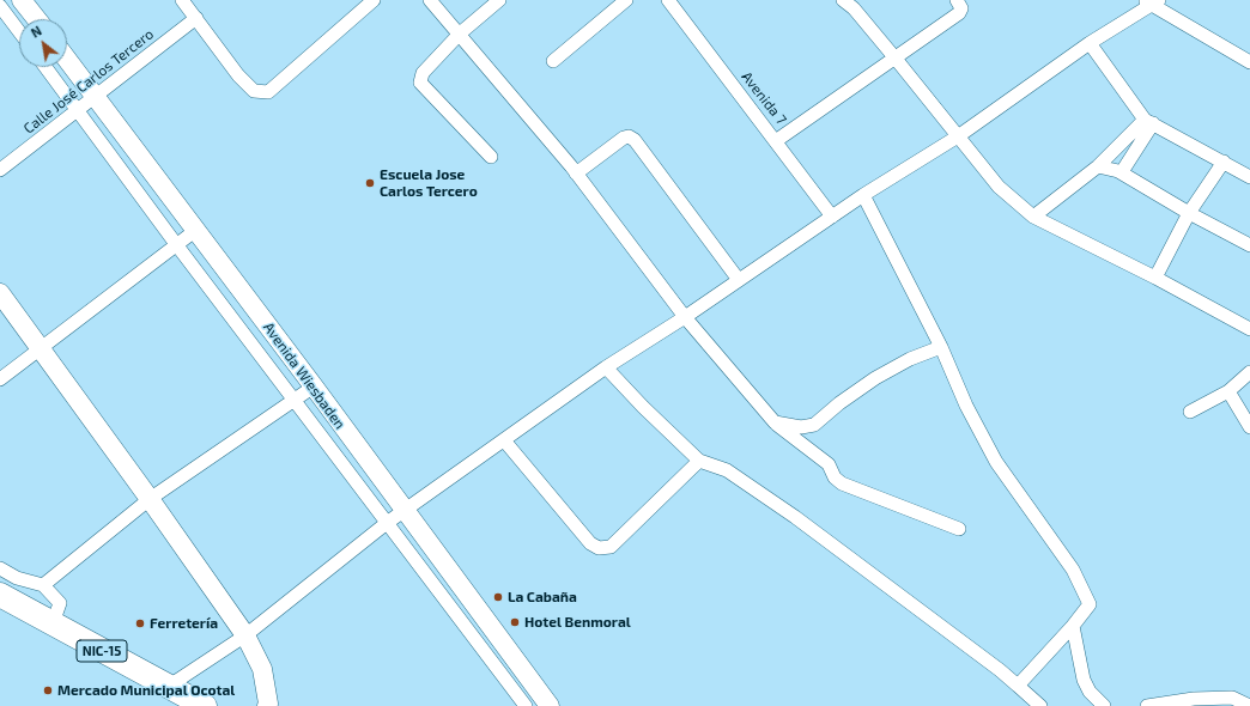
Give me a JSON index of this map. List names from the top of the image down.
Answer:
{
  "streets": {
    "highway": ["NIC-15"],
    "street": ["Calle José Carlos Tercero", "Avenida 7", "Avenida Wiesbaden"]
  },
  "crossings": [
    ["Calle José Carlos Tercero", "Avenida Wiesbaden"]
  ],
  "places": [
    "Escuela Jose Carlos Tercero",
    "La Cabaña",
    "Hotel Benmoral",
    "Ferretería",
    "Mercado Municipal Ocotal"
  ],
  "north": "top left"
}
